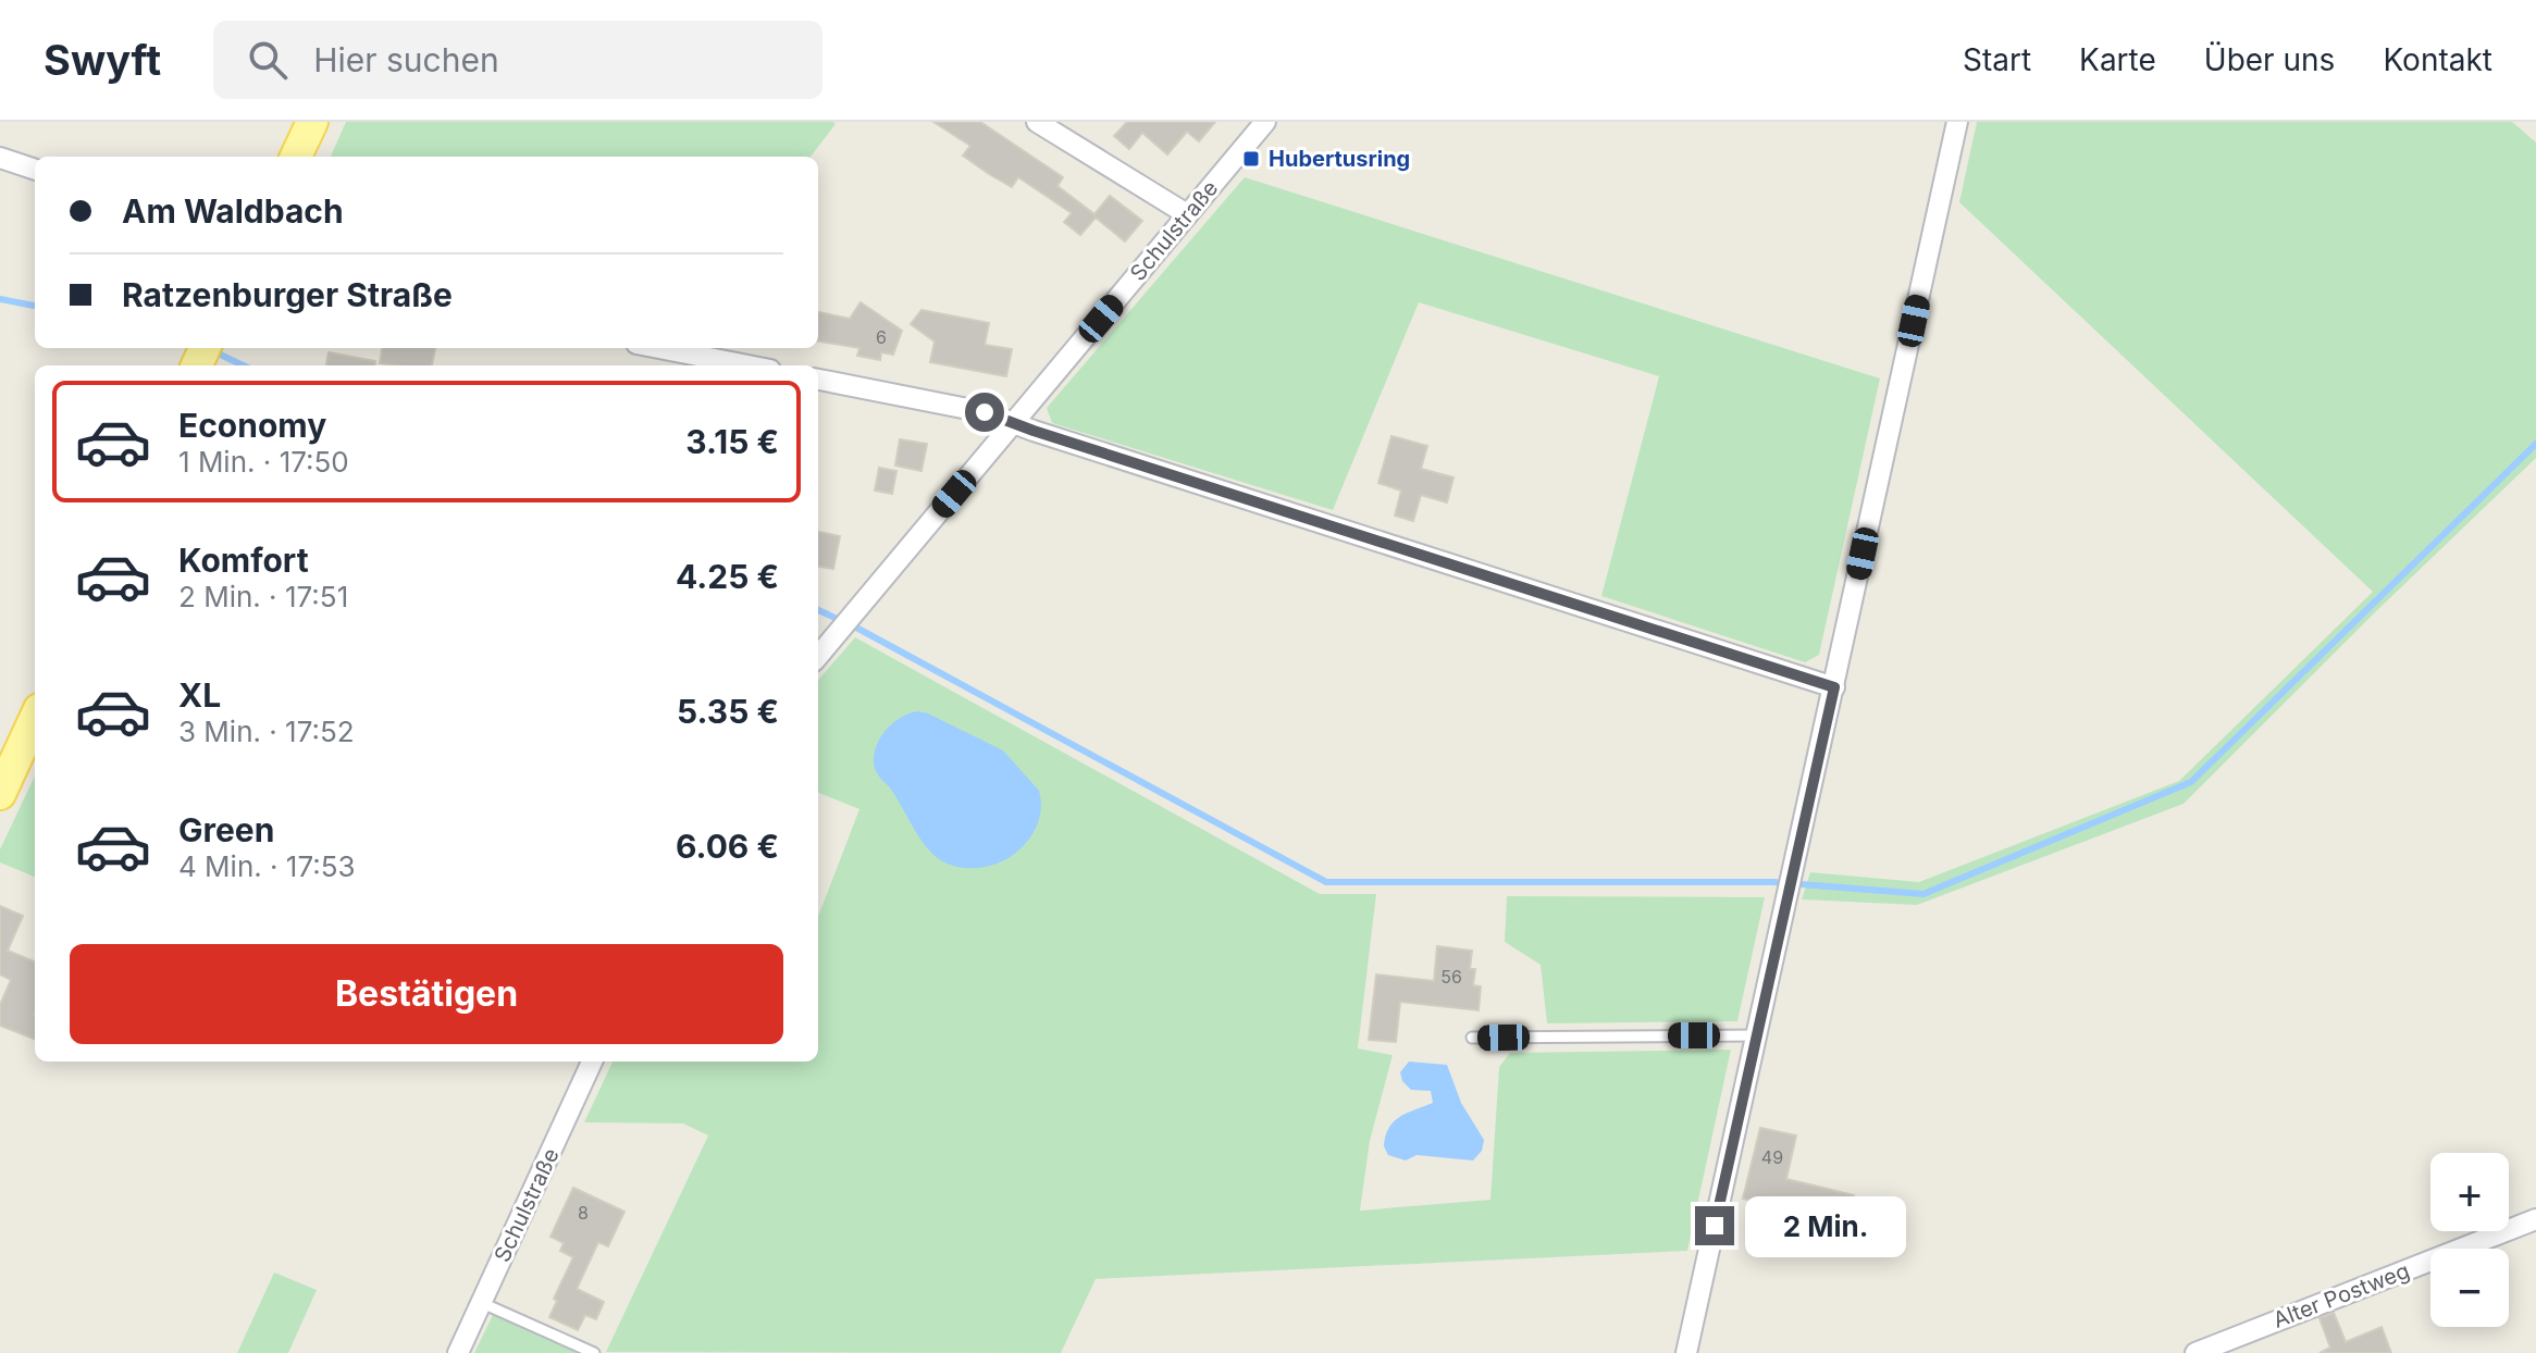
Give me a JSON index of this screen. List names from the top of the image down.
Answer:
{
  "streets": {
    "street": ["Schulstraße", "Alter Postweg"]
  },
  "places": {
    "transit": ["Hubertusring"]
  },
  "house_numbers": [
    "6",
    "56",
    "49",
    "8"
  ],
  "page": {
    "header": "Swyft",
    "search": "Hier suchen",
    "nav": [
      "Start",
      "Karte",
      "Über uns",
      "Kontakt"
    ],
    "banner": ["Am Waldbach", "Ratzenburger Straße"],
    "list": [
      {
        "name": "Economy",
        "note": "1 Min. · 17:50",
        "value": "3.15 €"
      },
      {
        "name": "Komfort",
        "note": "2 Min. · 17:51",
        "value": "4.25 €"
      },
      {
        "name": "XL",
        "note": "3 Min. · 17:52",
        "value": "5.35 €"
      },
      {
        "name": "Green",
        "note": "4 Min. · 17:53",
        "value": "6.06 €"
      }
    ],
    "buttons": "Bestätigen",
    "map_buttons": ["+", "−"],
    "bubble": "2 Min."
  }
}
